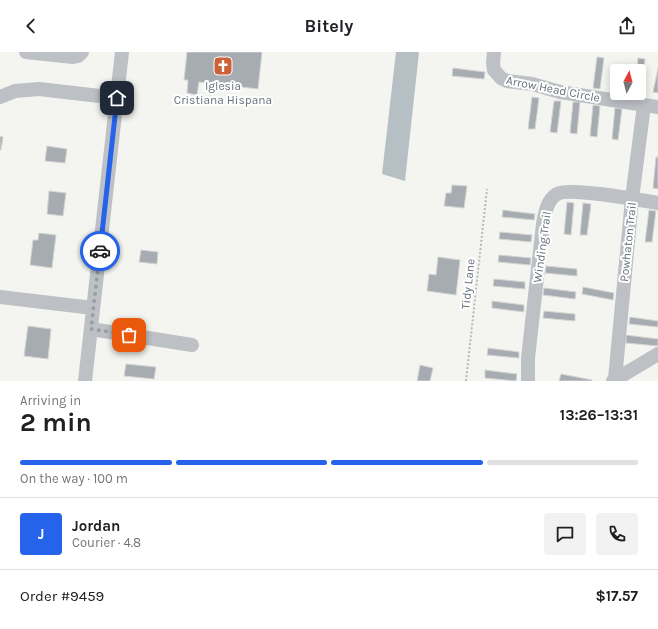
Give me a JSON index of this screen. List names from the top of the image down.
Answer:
{
  "streets": {
    "street": ["Arrow Head Circle", "Powhaton Trail", "Winding Trail"],
    "path": ["Tidy Lane"]
  },
  "crossings": [
    ["Arrow Head Circle", "Powhaton Trail"],
    ["Powhaton Trail", "Winding Trail"]
  ],
  "places": {
    "church": ["Iglesia Cristiana Hispana"]
  },
  "north": "top",
  "page": {
    "header": "Bitely",
    "heading": ["2 min", "Arriving in", "13:26–13:31"],
    "panel": [
      "Jordan",
      "Courier · 4.8",
      "Order #9459",
      "$17.57"
    ],
    "bar": "On the way · 100 m",
    "round": "J"
  }
}
